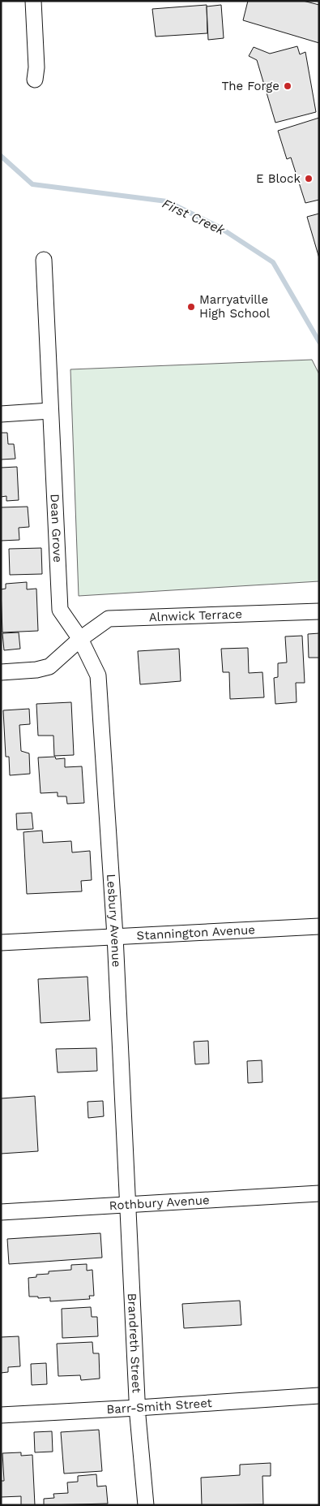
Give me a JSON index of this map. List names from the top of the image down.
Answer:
{
  "streets": {
    "street": [
      "Dean Grove",
      "Alnwick Terrace",
      "Lesbury Avenue",
      "Stannington Avenue",
      "Rothbury Avenue",
      "Brandreth Street",
      "Barr-Smith Street"
    ]
  },
  "crossings": [
    ["Dean Grove", "Alnwick Terrace"],
    ["Dean Grove", "Lesbury Avenue"],
    ["Alnwick Terrace", "Lesbury Avenue"],
    ["Lesbury Avenue", "Stannington Avenue"],
    ["Lesbury Avenue", "Rothbury Avenue"],
    ["Lesbury Avenue", "Brandreth Street"],
    ["Rothbury Avenue", "Brandreth Street"],
    ["Brandreth Street", "Barr-Smith Street"]
  ],
  "water": ["First Creek"],
  "places": ["The Forge", "E Block", "Marryatville High School"]
}
